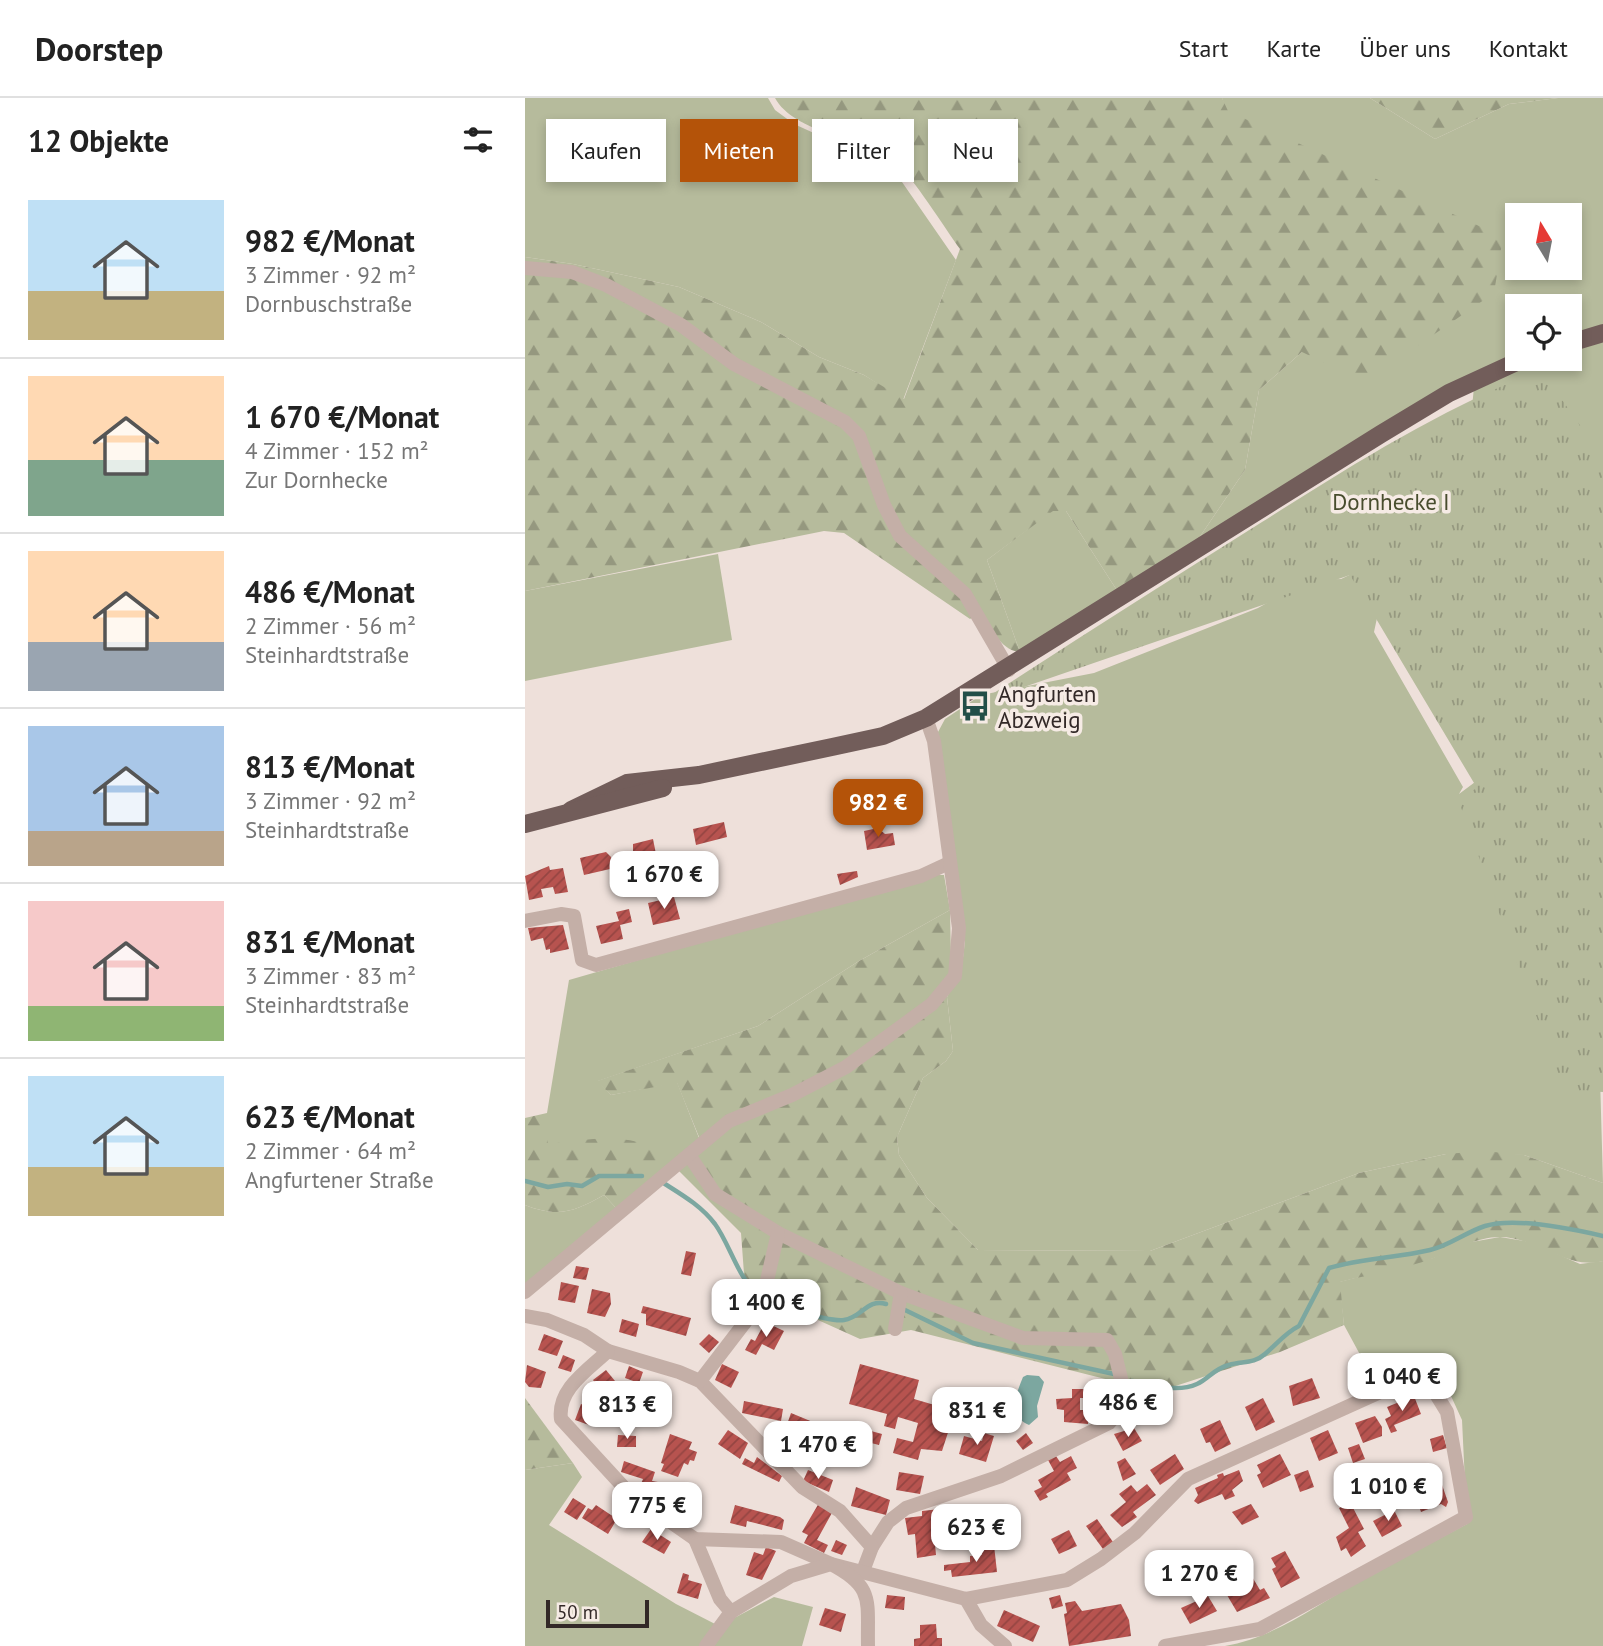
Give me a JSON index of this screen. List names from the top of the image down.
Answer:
{
  "parks": ["Dornhecke I"],
  "places": {
    "bus stop": ["Angfurten Abzweig"]
  },
  "scale_bar": "50 m",
  "north": "top",
  "page": {
    "header": "Doorstep",
    "nav": [
      "Start",
      "Karte",
      "Über uns",
      "Kontakt"
    ],
    "heading": "12 Objekte",
    "chip": [
      "Kaufen",
      "Mieten",
      "Filter",
      "Neu"
    ],
    "list": [
      {
        "name": "982 €/Monat",
        "note": "3 Zimmer · 92 m² · Dornbuschstraße"
      },
      {
        "name": "1 670 €/Monat",
        "note": "4 Zimmer · 152 m² · Zur Dornhecke"
      },
      {
        "name": "486 €/Monat",
        "note": "2 Zimmer · 56 m² · Steinhardtstraße"
      },
      {
        "name": "813 €/Monat",
        "note": "3 Zimmer · 92 m² · Steinhardtstraße"
      },
      {
        "name": "831 €/Monat",
        "note": "3 Zimmer · 83 m² · Steinhardtstraße"
      },
      {
        "name": "623 €/Monat",
        "note": "2 Zimmer · 64 m² · Angfurtener Straße"
      }
    ],
    "price": [
      "982 €",
      "1 670 €",
      "1 400 €",
      "1 040 €",
      "486 €",
      "813 €",
      "831 €",
      "1 470 €",
      "1 010 €",
      "775 €",
      "623 €",
      "1 270 €"
    ],
    "scale": "50 m"
  }
}
